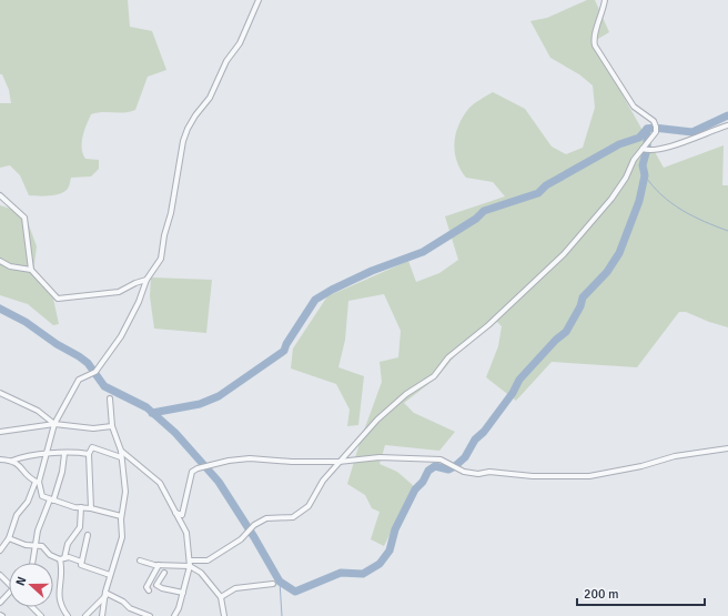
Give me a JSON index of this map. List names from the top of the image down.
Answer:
{
  "scale_bar": "200 m",
  "north": "left"
}
